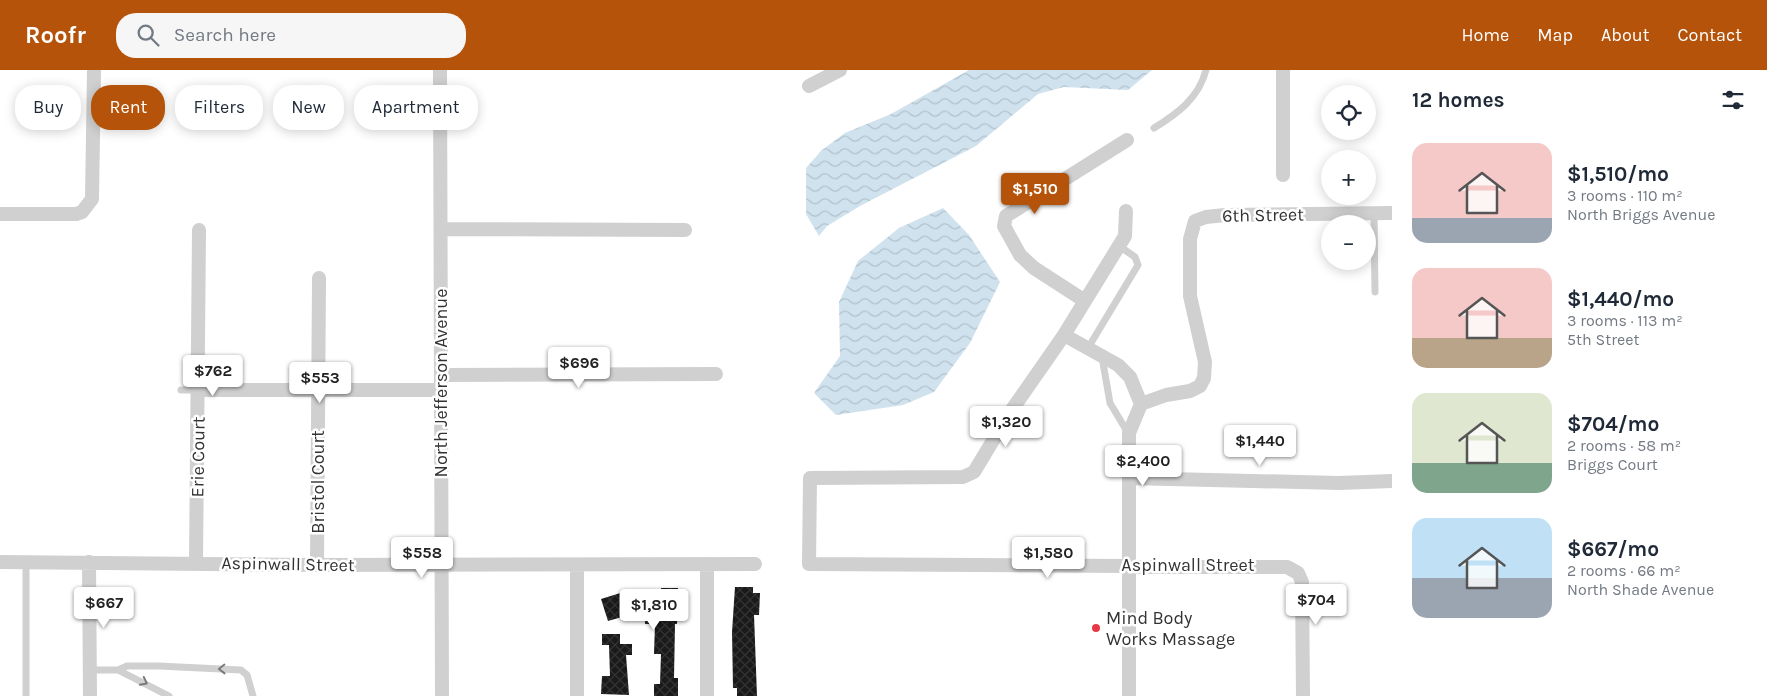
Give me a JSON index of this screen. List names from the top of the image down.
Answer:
{
  "streets": {
    "street": [
      "6th Street",
      "North Jefferson Avenue",
      "Erie Court",
      "Bristol Court",
      "Aspinwall Street"
    ]
  },
  "crossings": [
    ["North Jefferson Avenue", "Aspinwall Street"],
    ["Erie Court", "Aspinwall Street"],
    ["Bristol Court", "Aspinwall Street"]
  ],
  "places": ["Mind Body Works Massage"],
  "page": {
    "header": "Roofr",
    "search": "Search here",
    "nav": [
      "Home",
      "Map",
      "About",
      "Contact"
    ],
    "heading": "12 homes",
    "map_buttons": ["+", "−"],
    "chip": [
      "Buy",
      "Rent",
      "Filters",
      "New",
      "Apartment"
    ],
    "list": [
      {
        "name": "$1,510/mo",
        "note": "3 rooms · 110 m² · North Briggs Avenue"
      },
      {
        "name": "$1,440/mo",
        "note": "3 rooms · 113 m² · 5th Street"
      },
      {
        "name": "$704/mo",
        "note": "2 rooms · 58 m² · Briggs Court"
      },
      {
        "name": "$667/mo",
        "note": "2 rooms · 66 m² · North Shade Avenue"
      }
    ],
    "price": [
      "$1,510",
      "$696",
      "$762",
      "$553",
      "$1,320",
      "$1,440",
      "$2,400",
      "$558",
      "$1,580",
      "$704",
      "$667",
      "$1,810"
    ]
  }
}
